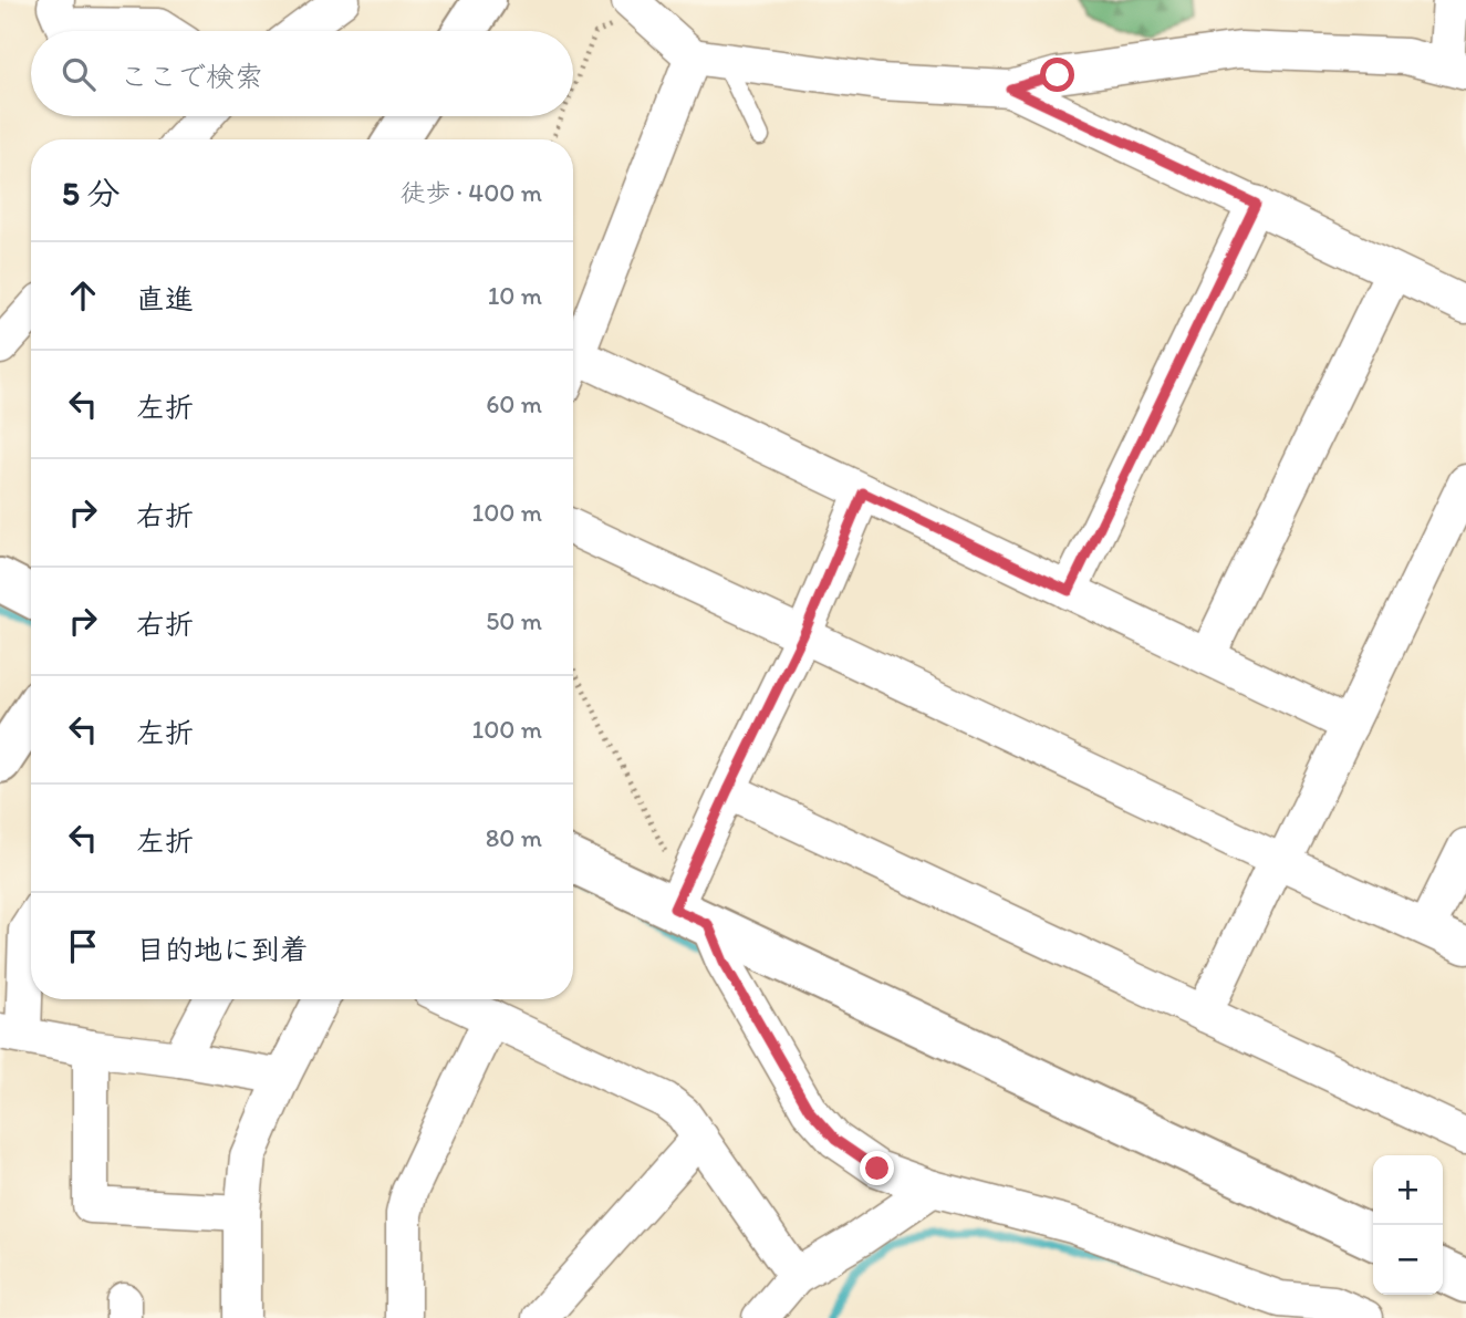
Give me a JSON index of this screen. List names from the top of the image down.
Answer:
{
  "page": {
    "search": "ここで検索",
    "heading": ["5 分", "徒歩 · 400 m"],
    "list": [
      ["直進", "10 m"],
      ["左折", "60 m"],
      ["右折", "100 m"],
      ["右折", "50 m"],
      ["左折", "100 m"],
      ["左折", "80 m"],
      "目的地に到着"
    ],
    "map_buttons": ["+", "−"]
  }
}
